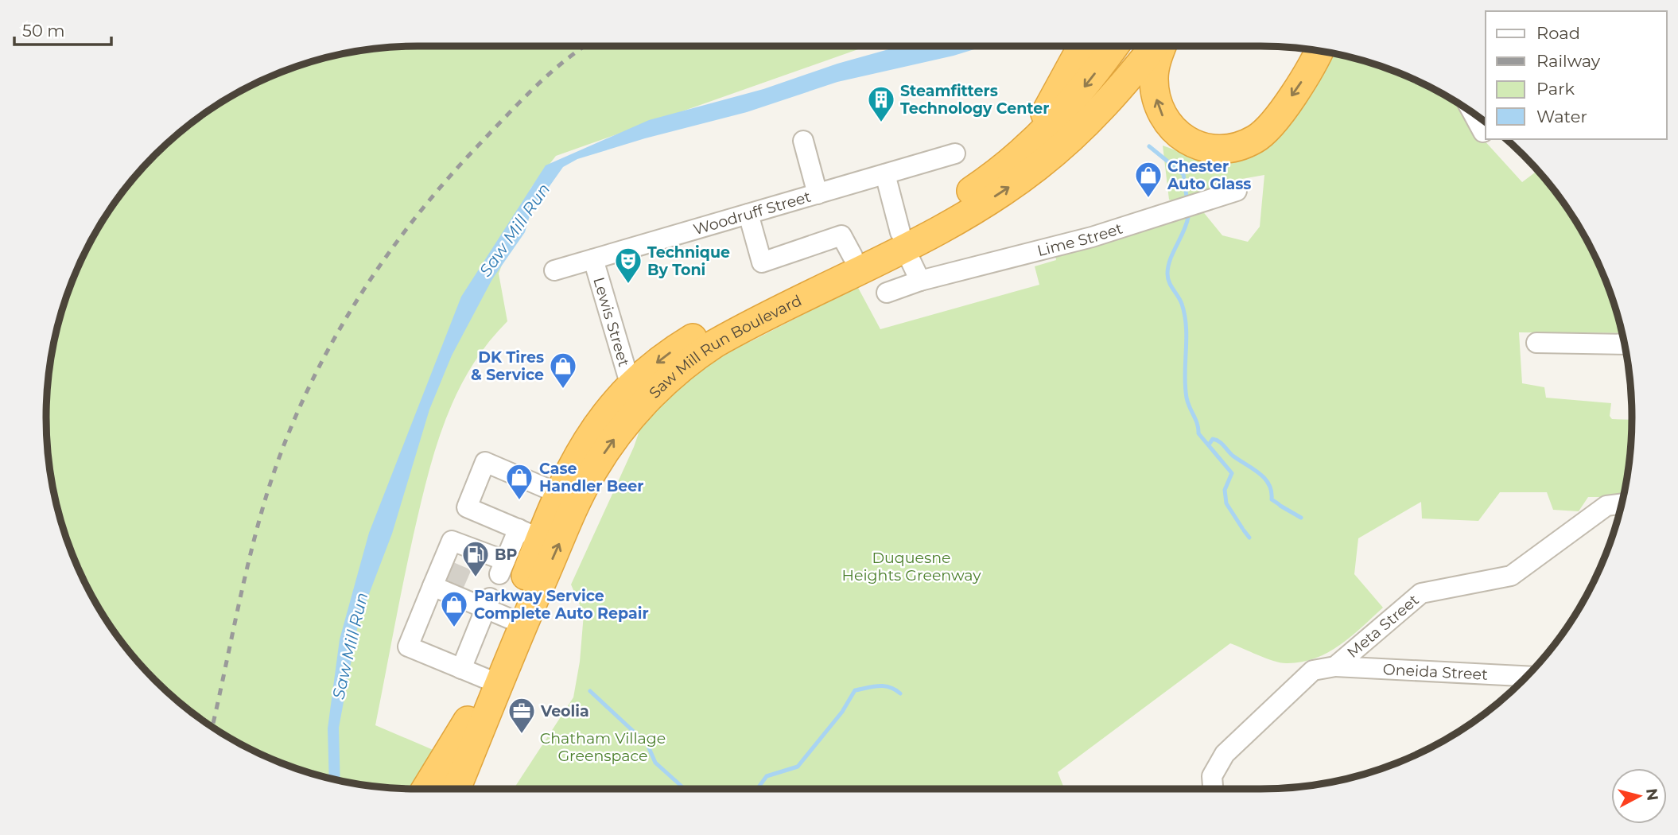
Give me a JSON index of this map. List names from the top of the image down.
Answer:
{
  "streets": {
    "highway": ["Saw Mill Run Boulevard"],
    "street": [
      "Woodruff Street",
      "Lime Street",
      "Lewis Street",
      "Meta Street",
      "Oneida Street"
    ]
  },
  "crossings": [
    ["Woodruff Street", "Lewis Street"],
    ["Lewis Street", "Saw Mill Run Boulevard"],
    ["Meta Street", "Oneida Street"]
  ],
  "water": ["Saw Mill Run"],
  "parks": ["Duquesne Heights Greenway", "Chatham Village Greenspace"],
  "places": {
    "building": ["Steamfitters Technology Center"],
    "shop": [
      "Chester Auto Glass",
      "DK Tires & Service",
      "Case Handler Beer",
      "Parkway Service Complete Auto Repair"
    ],
    "theatre": ["Technique By Toni"],
    "fuel station": ["BP"],
    "office": ["Veolia"]
  },
  "legend": [
    "Road",
    "Railway",
    "Park",
    "Water"
  ],
  "scale_bar": "50 m",
  "north": "right"
}
